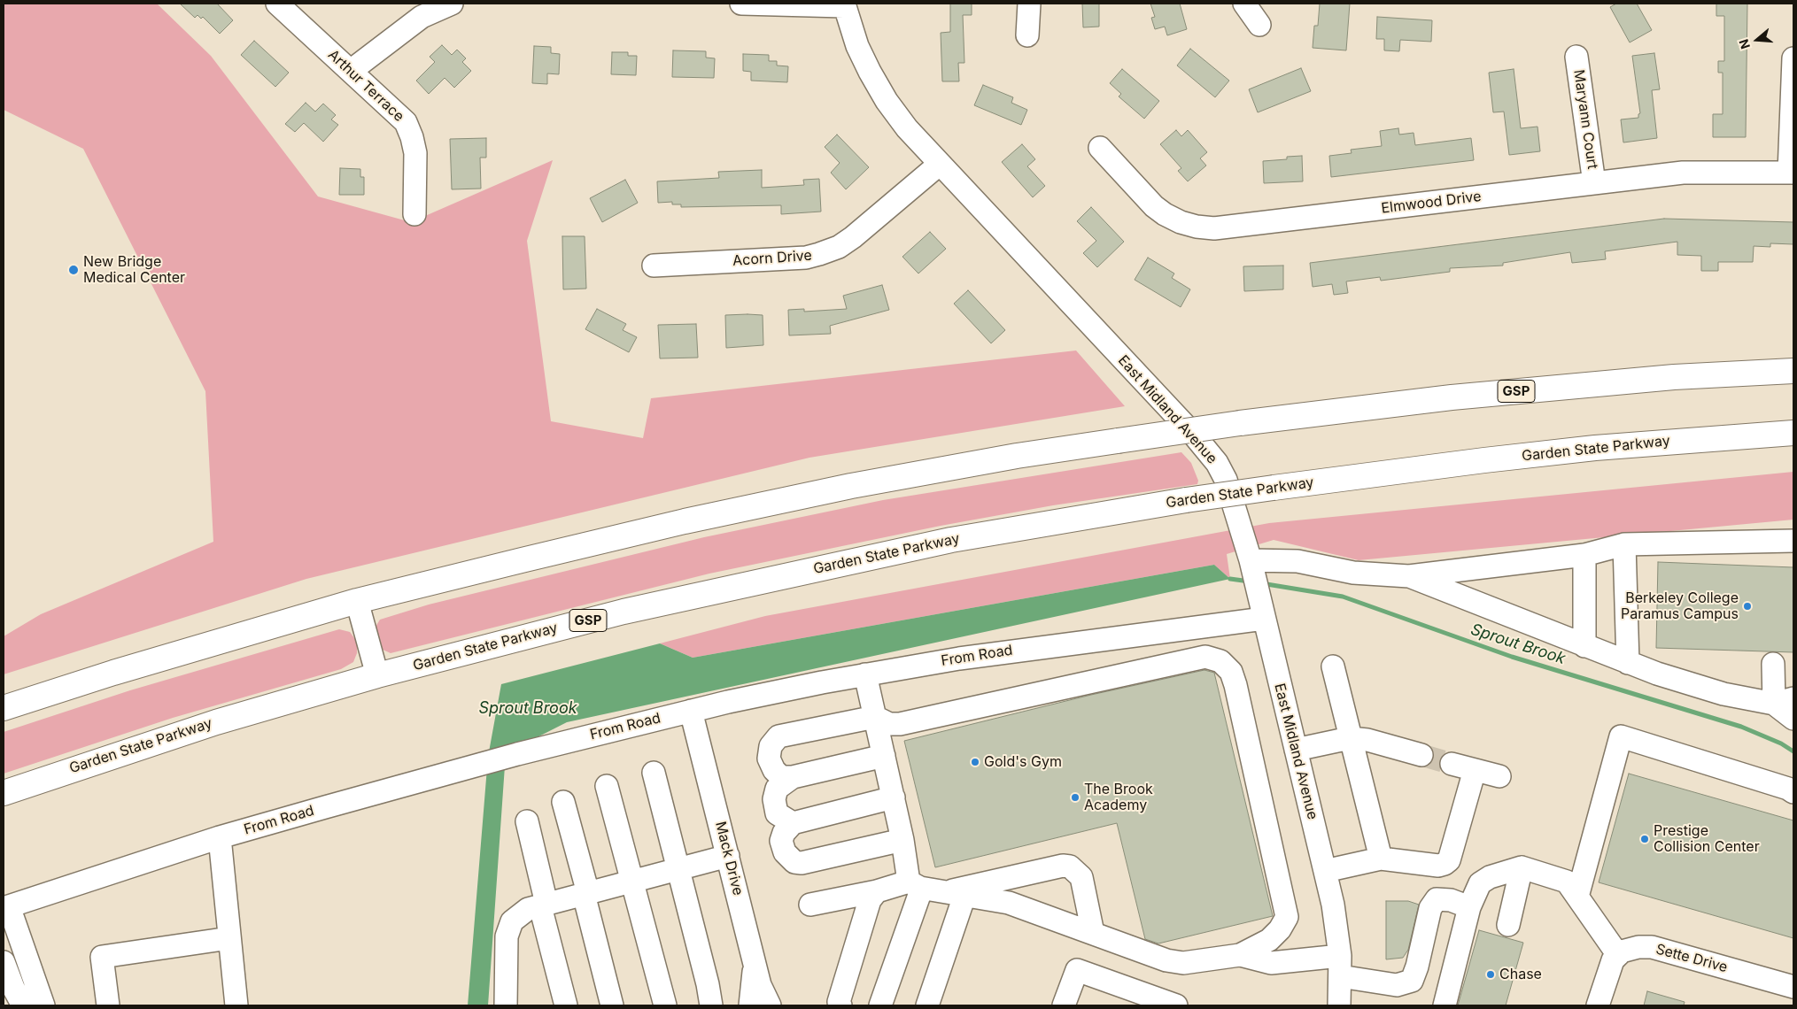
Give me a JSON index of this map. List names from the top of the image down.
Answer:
{
  "streets": {
    "highway": ["GSP", "Garden State Parkway"],
    "street": [
      "Arthur Terrace",
      "Maryann Court",
      "Elmwood Drive",
      "Acorn Drive",
      "East Midland Avenue",
      "From Road",
      "Mack Drive",
      "Sette Drive"
    ]
  },
  "crossings": [
    ["Maryann Court", "Elmwood Drive"],
    ["Acorn Drive", "East Midland Avenue"],
    ["East Midland Avenue", "From Road"],
    ["From Road", "Mack Drive"]
  ],
  "water": ["Sprout Brook"],
  "places": [
    "New Bridge Medical Center",
    "Berkeley College Paramus Campus",
    "Gold's Gym",
    "The Brook Academy",
    "Prestige Collision Center",
    "Chase"
  ],
  "north": "left"
}
